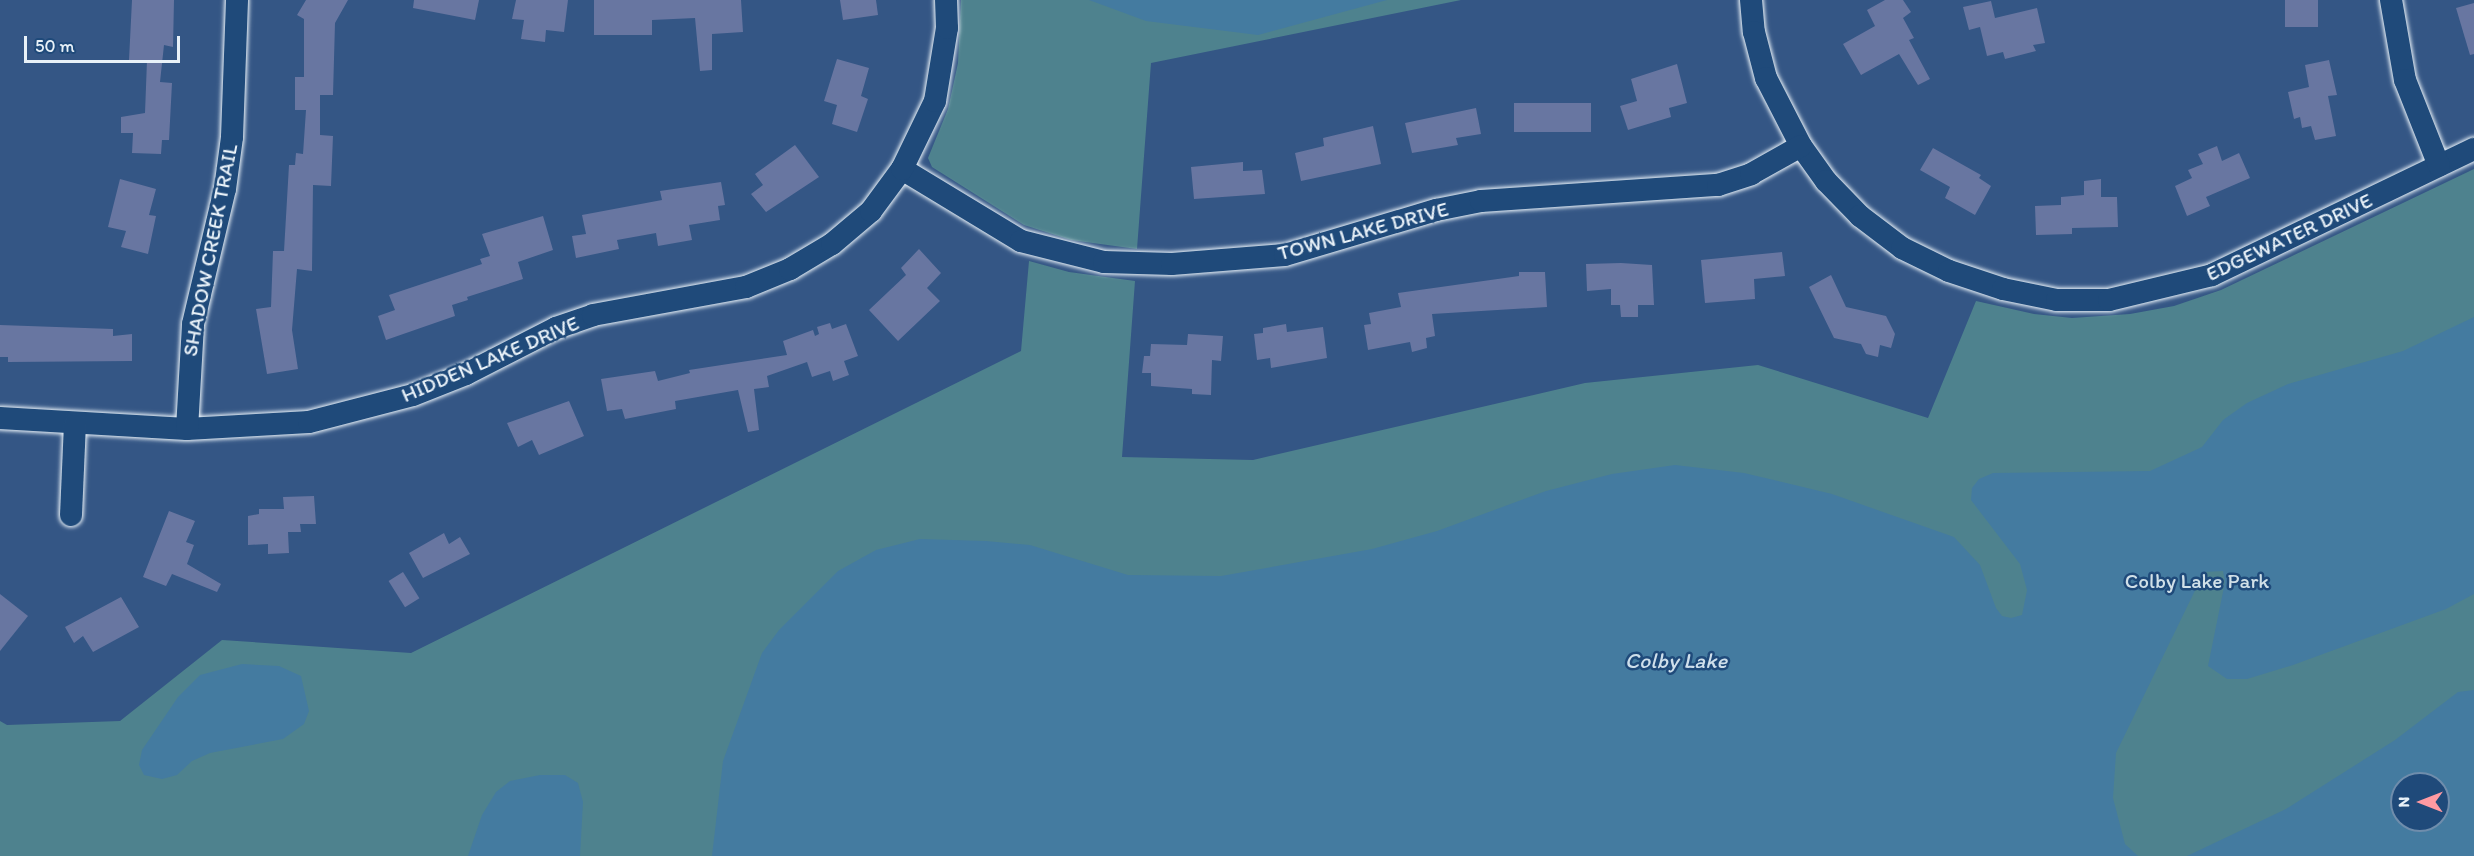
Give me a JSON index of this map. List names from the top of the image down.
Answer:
{
  "streets": {
    "street": [
      "TOWN LAKE DRIVE",
      "EDGEWATER DRIVE",
      "SHADOW CREEK TRAIL",
      "HIDDEN LAKE DRIVE"
    ]
  },
  "crossings": [
    ["TOWN LAKE DRIVE", "EDGEWATER DRIVE"],
    ["TOWN LAKE DRIVE", "HIDDEN LAKE DRIVE"],
    ["SHADOW CREEK TRAIL", "HIDDEN LAKE DRIVE"]
  ],
  "water": ["Colby Lake"],
  "parks": ["Colby Lake Park"],
  "scale_bar": "50 m",
  "north": "left"
}
